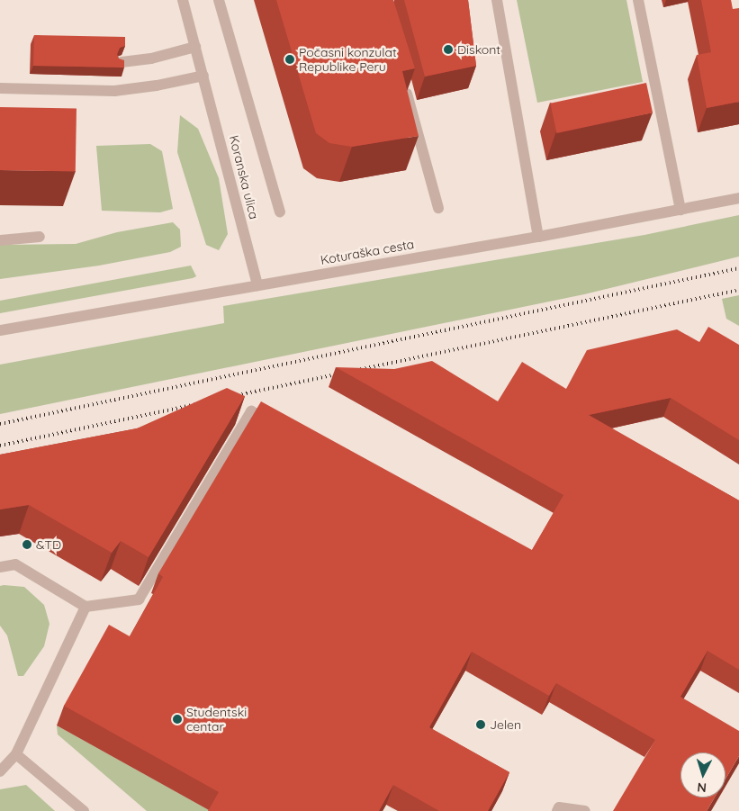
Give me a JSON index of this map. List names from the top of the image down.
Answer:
{
  "streets": {
    "street": ["Koranska ulica", "Koturaška cesta"]
  },
  "crossings": [
    ["Koranska ulica", "Koturaška cesta"]
  ],
  "places": [
    "Diskont",
    "Počasni konzulat Republike Peru",
    "&TD",
    "Studentski centar",
    "Jelen"
  ],
  "north": "bottom"
}
